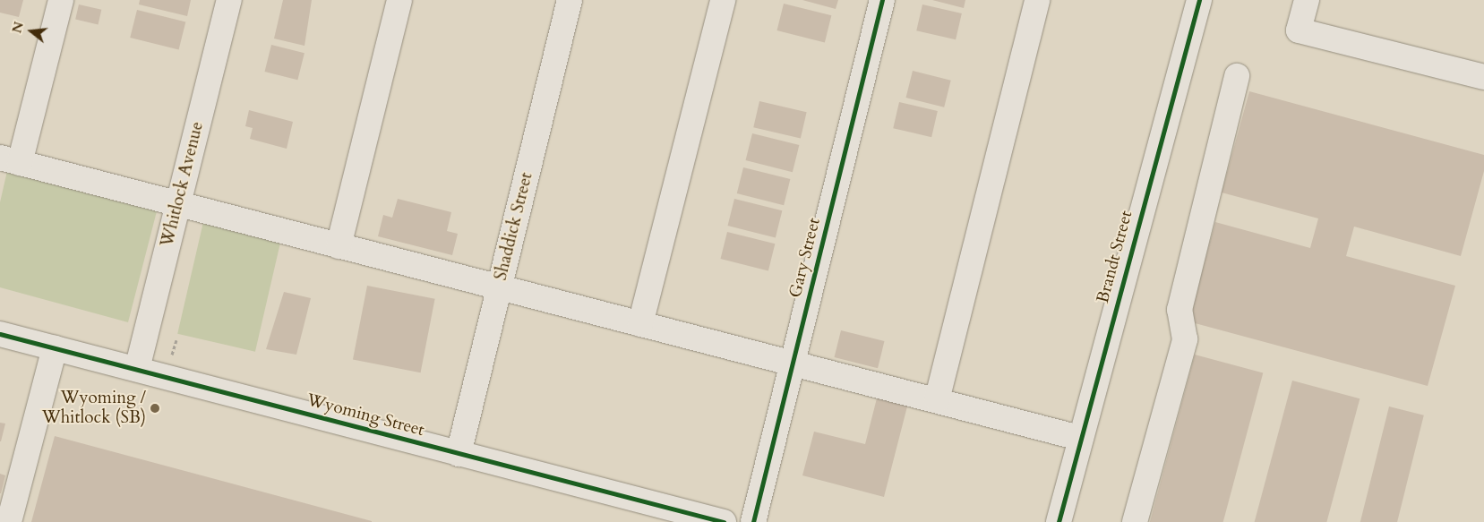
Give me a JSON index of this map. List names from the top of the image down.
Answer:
{
  "streets": {
    "street": [
      "Whitlock Avenue",
      "Shaddick Street",
      "Brandt Street",
      "Gary Street",
      "Wyoming Street"
    ]
  },
  "crossings": [
    ["Whitlock Avenue", "Wyoming Street"],
    ["Shaddick Street", "Wyoming Street"]
  ],
  "places": ["Wyoming / Whitlock (SB)"],
  "north": "left"
}
